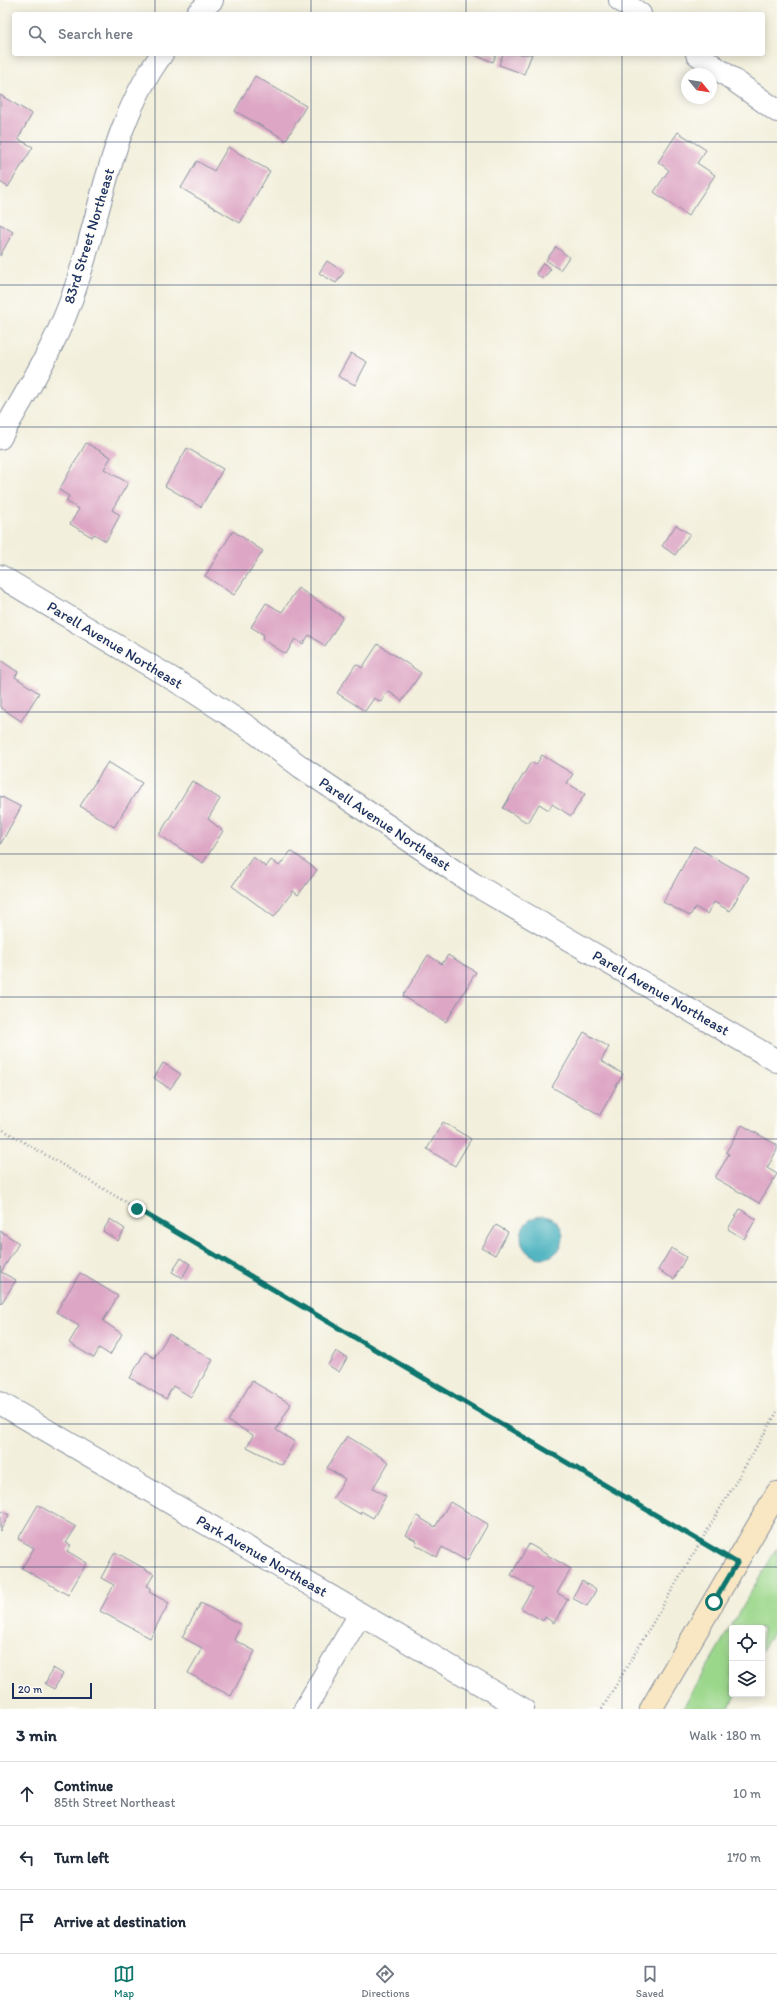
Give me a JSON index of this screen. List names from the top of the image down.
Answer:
{
  "streets": {
    "street": ["83rd Street Northeast", "Parell Avenue Northeast", "Park Avenue Northeast"]
  },
  "scale_bar": "20 m",
  "north": "bottom right",
  "page": {
    "search": "Search here",
    "scale": "20 m",
    "heading": ["3 min", "Walk · 180 m"],
    "list": [
      ["Continue", "85th Street Northeast", "10 m"],
      ["Turn left", "170 m"],
      "Arrive at destination"
    ],
    "nav": ["Map", "Directions", "Saved"]
  }
}
